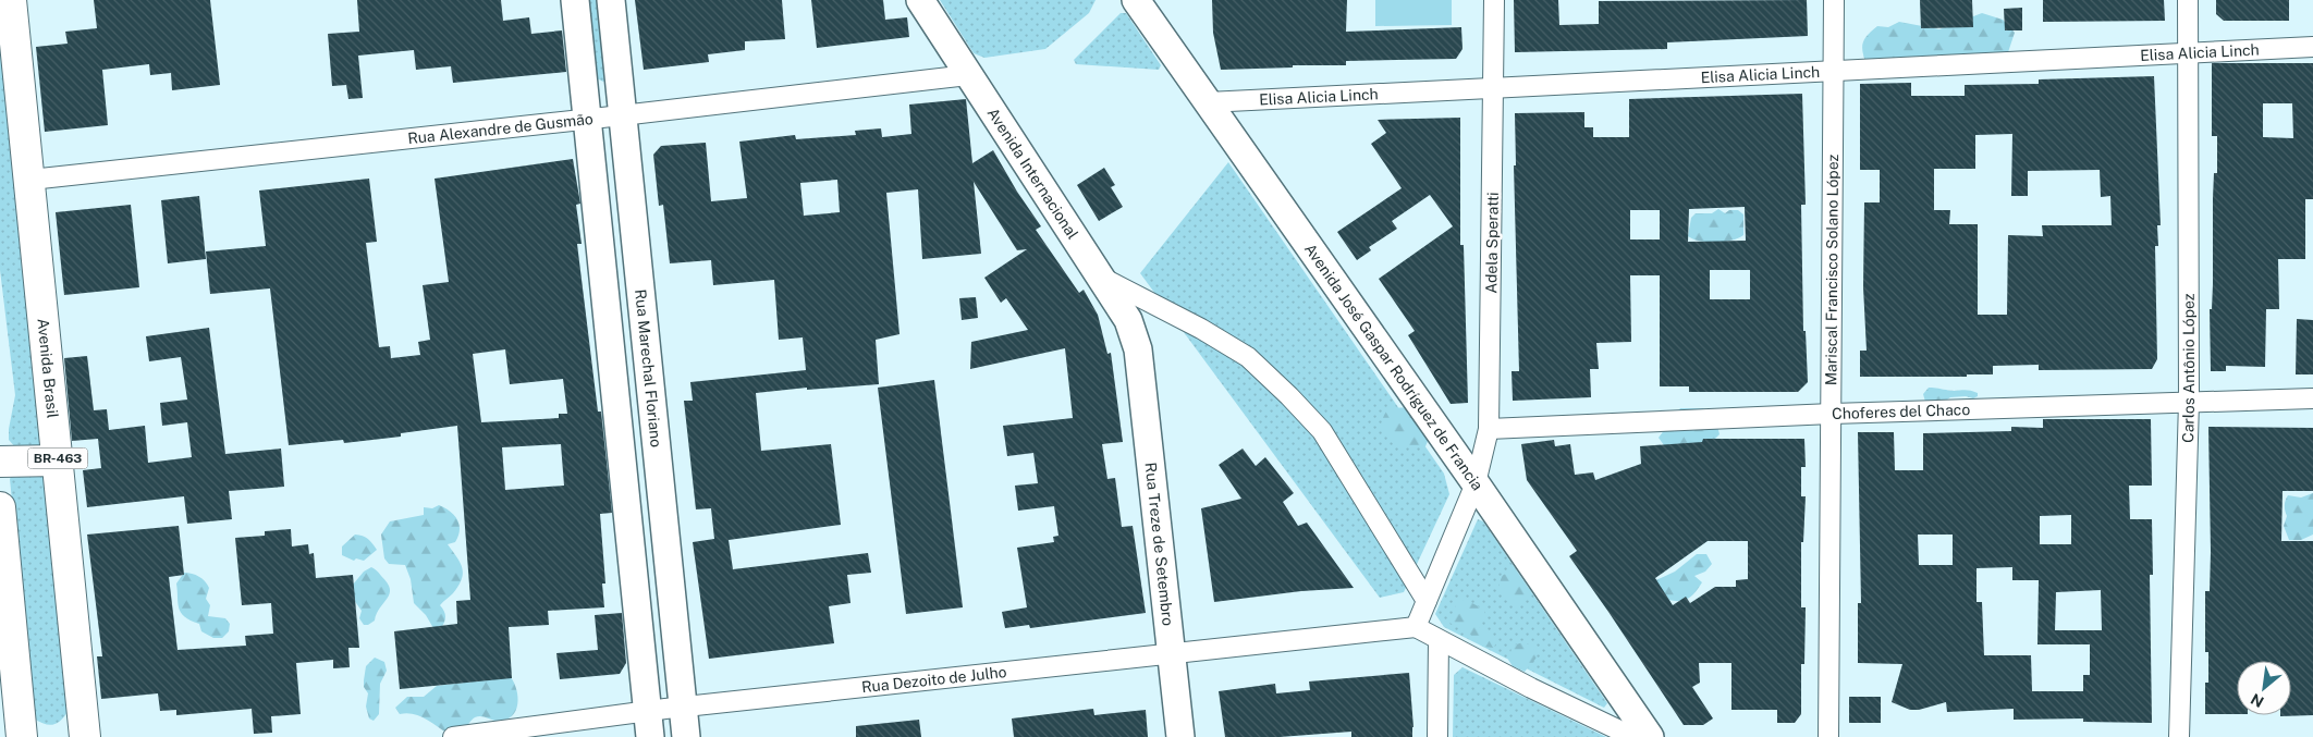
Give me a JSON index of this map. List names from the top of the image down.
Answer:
{
  "streets": {
    "main road": [
      "Avenida Internacional",
      "Avenida Brasil",
      "Avenida José Gaspar Rodríguez de Francia",
      "Rua Marechal Floriano",
      "BR-463",
      "Rua Treze de Setembro"
    ],
    "street": [
      "Elisa Alicia Linch",
      "Rua Alexandre de Gusmão",
      "Adela Speratti",
      "Mariscal Francisco Solano López",
      "Carlos Antônio López",
      "Choferes del Chaco",
      "Rua Dezoito de Julho"
    ]
  },
  "crossings": [
    ["Elisa Alicia Linch", "Adela Speratti"],
    ["Elisa Alicia Linch", "Mariscal Francisco Solano López"],
    ["Elisa Alicia Linch", "Avenida José Gaspar Rodríguez de Francia"],
    ["Elisa Alicia Linch", "Carlos Antônio López"],
    ["Rua Alexandre de Gusmão", "Avenida Internacional"],
    ["Rua Alexandre de Gusmão", "Avenida Brasil"],
    ["Rua Alexandre de Gusmão", "Rua Marechal Floriano"],
    ["Avenida Internacional", "Rua Treze de Setembro"],
    ["Adela Speratti", "Avenida José Gaspar Rodríguez de Francia"],
    ["Adela Speratti", "Choferes del Chaco"],
    ["Adela Speratti", "Rua Dezoito de Julho"],
    ["Mariscal Francisco Solano López", "Choferes del Chaco"],
    ["Rua Marechal Floriano", "Rua Dezoito de Julho"],
    ["Carlos Antônio López", "Choferes del Chaco"],
    ["Rua Treze de Setembro", "Rua Dezoito de Julho"]
  ],
  "north": "bottom left"
}
